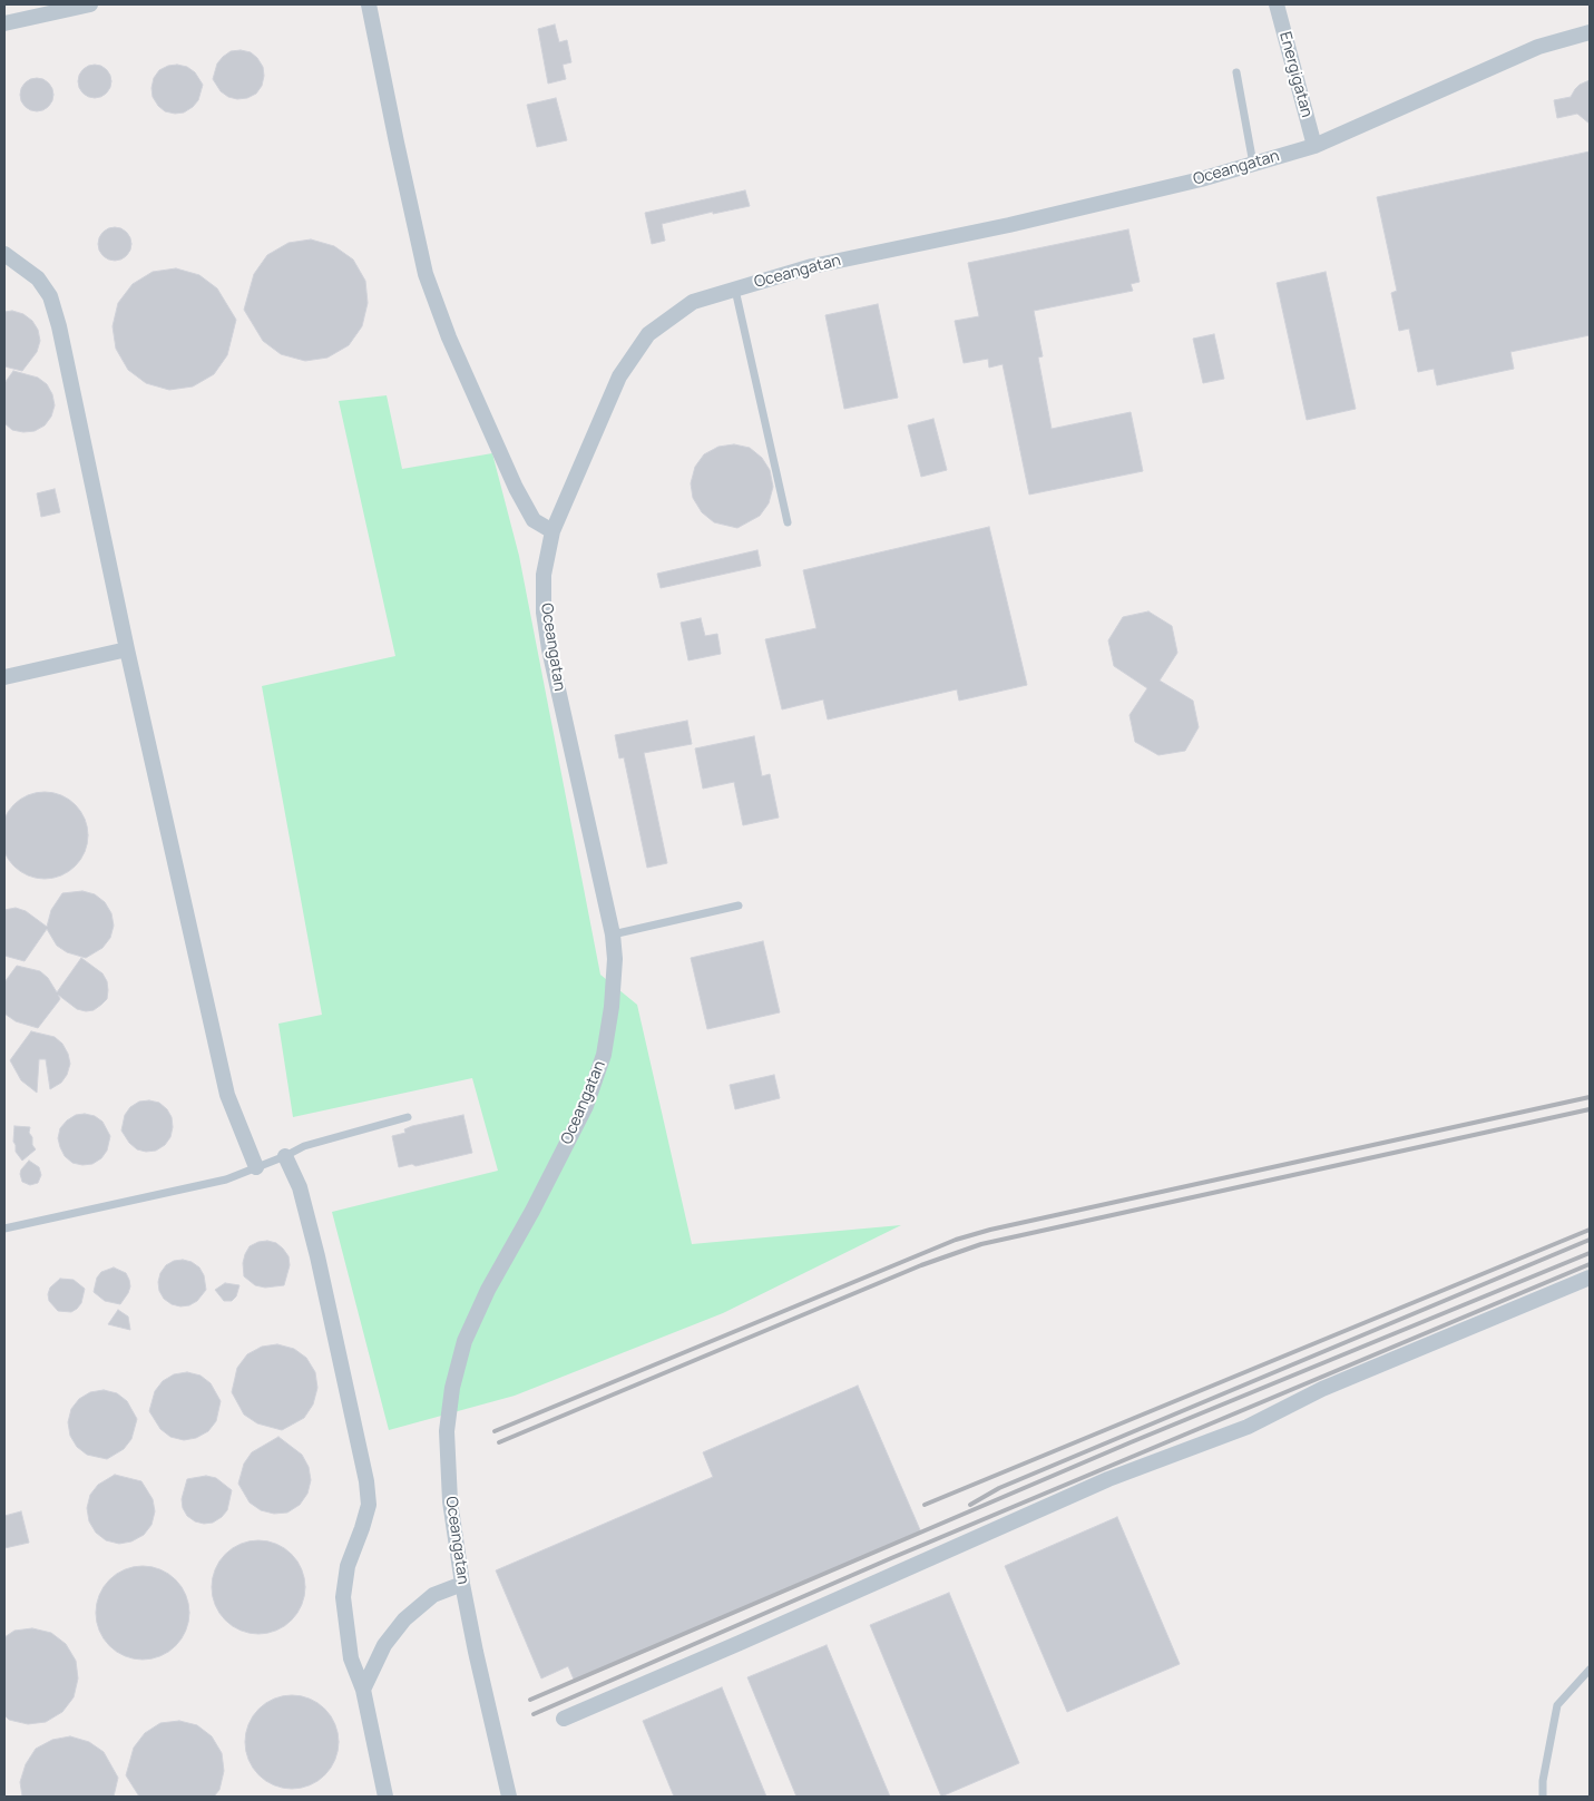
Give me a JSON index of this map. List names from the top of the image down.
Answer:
{
  "streets": {
    "street": ["Energigatan", "Oceangatan"]
  },
  "crossings": [
    ["Energigatan", "Oceangatan"]
  ]
}
